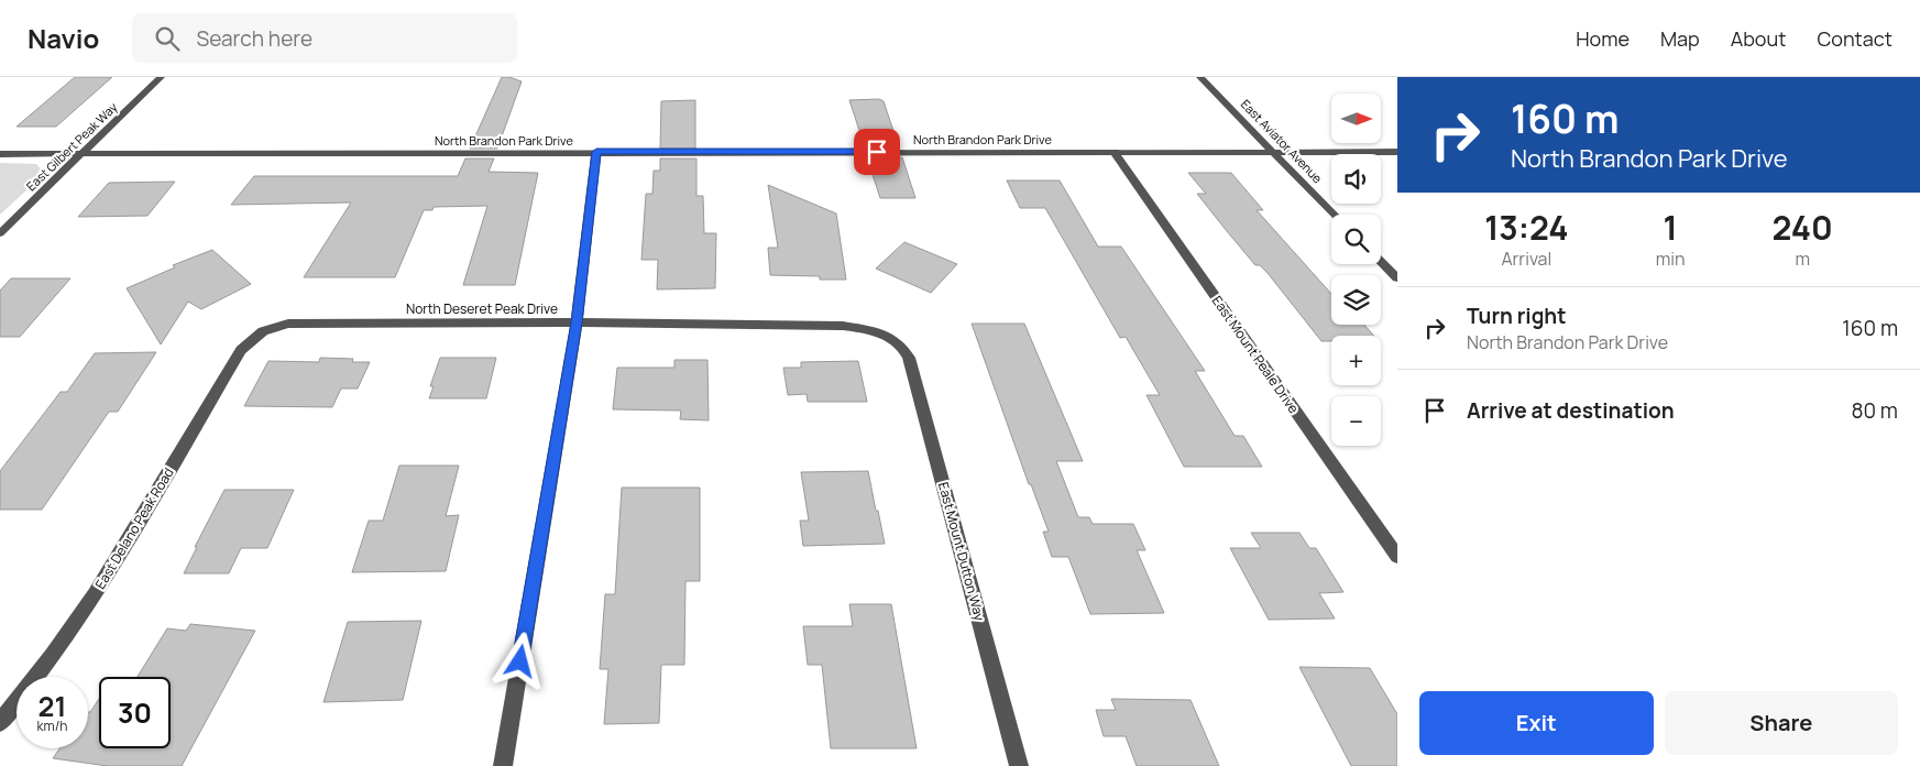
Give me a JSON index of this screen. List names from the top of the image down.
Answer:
{
  "streets": {
    "street": [
      "North Brandon Park Drive",
      "East Aviator Avenue",
      "East Gilbert Peak Way",
      "North Deseret Peak Drive",
      "East Mount Peale Drive",
      "East Delano Peak Road",
      "East Mount Dutton Way"
    ]
  },
  "crossings": [
    ["North Brandon Park Drive", "East Aviator Avenue"],
    ["North Brandon Park Drive", "East Gilbert Peak Way"],
    ["North Brandon Park Drive", "East Mount Peale Drive"],
    ["North Deseret Peak Drive", "East Delano Peak Road"],
    ["North Deseret Peak Drive", "East Mount Dutton Way"]
  ],
  "north": "right",
  "page": {
    "header": "Navio",
    "search": "Search here",
    "nav": [
      "Home",
      "Map",
      "About",
      "Contact"
    ],
    "turn": ["160 m", "North Brandon Park Drive"],
    "map_buttons": ["+", "−"],
    "eta": [
      "13:24",
      "Arrival",
      "1",
      "min",
      "240",
      "m"
    ],
    "list": [
      {
        "name": "Turn right",
        "note": "North Brandon Park Drive",
        "value": "160 m"
      },
      {
        "name": "Arrive at destination",
        "value": "80 m"
      }
    ],
    "speed": "21 km/h",
    "limit": "30",
    "buttons": ["Exit", "Share"]
  }
}
